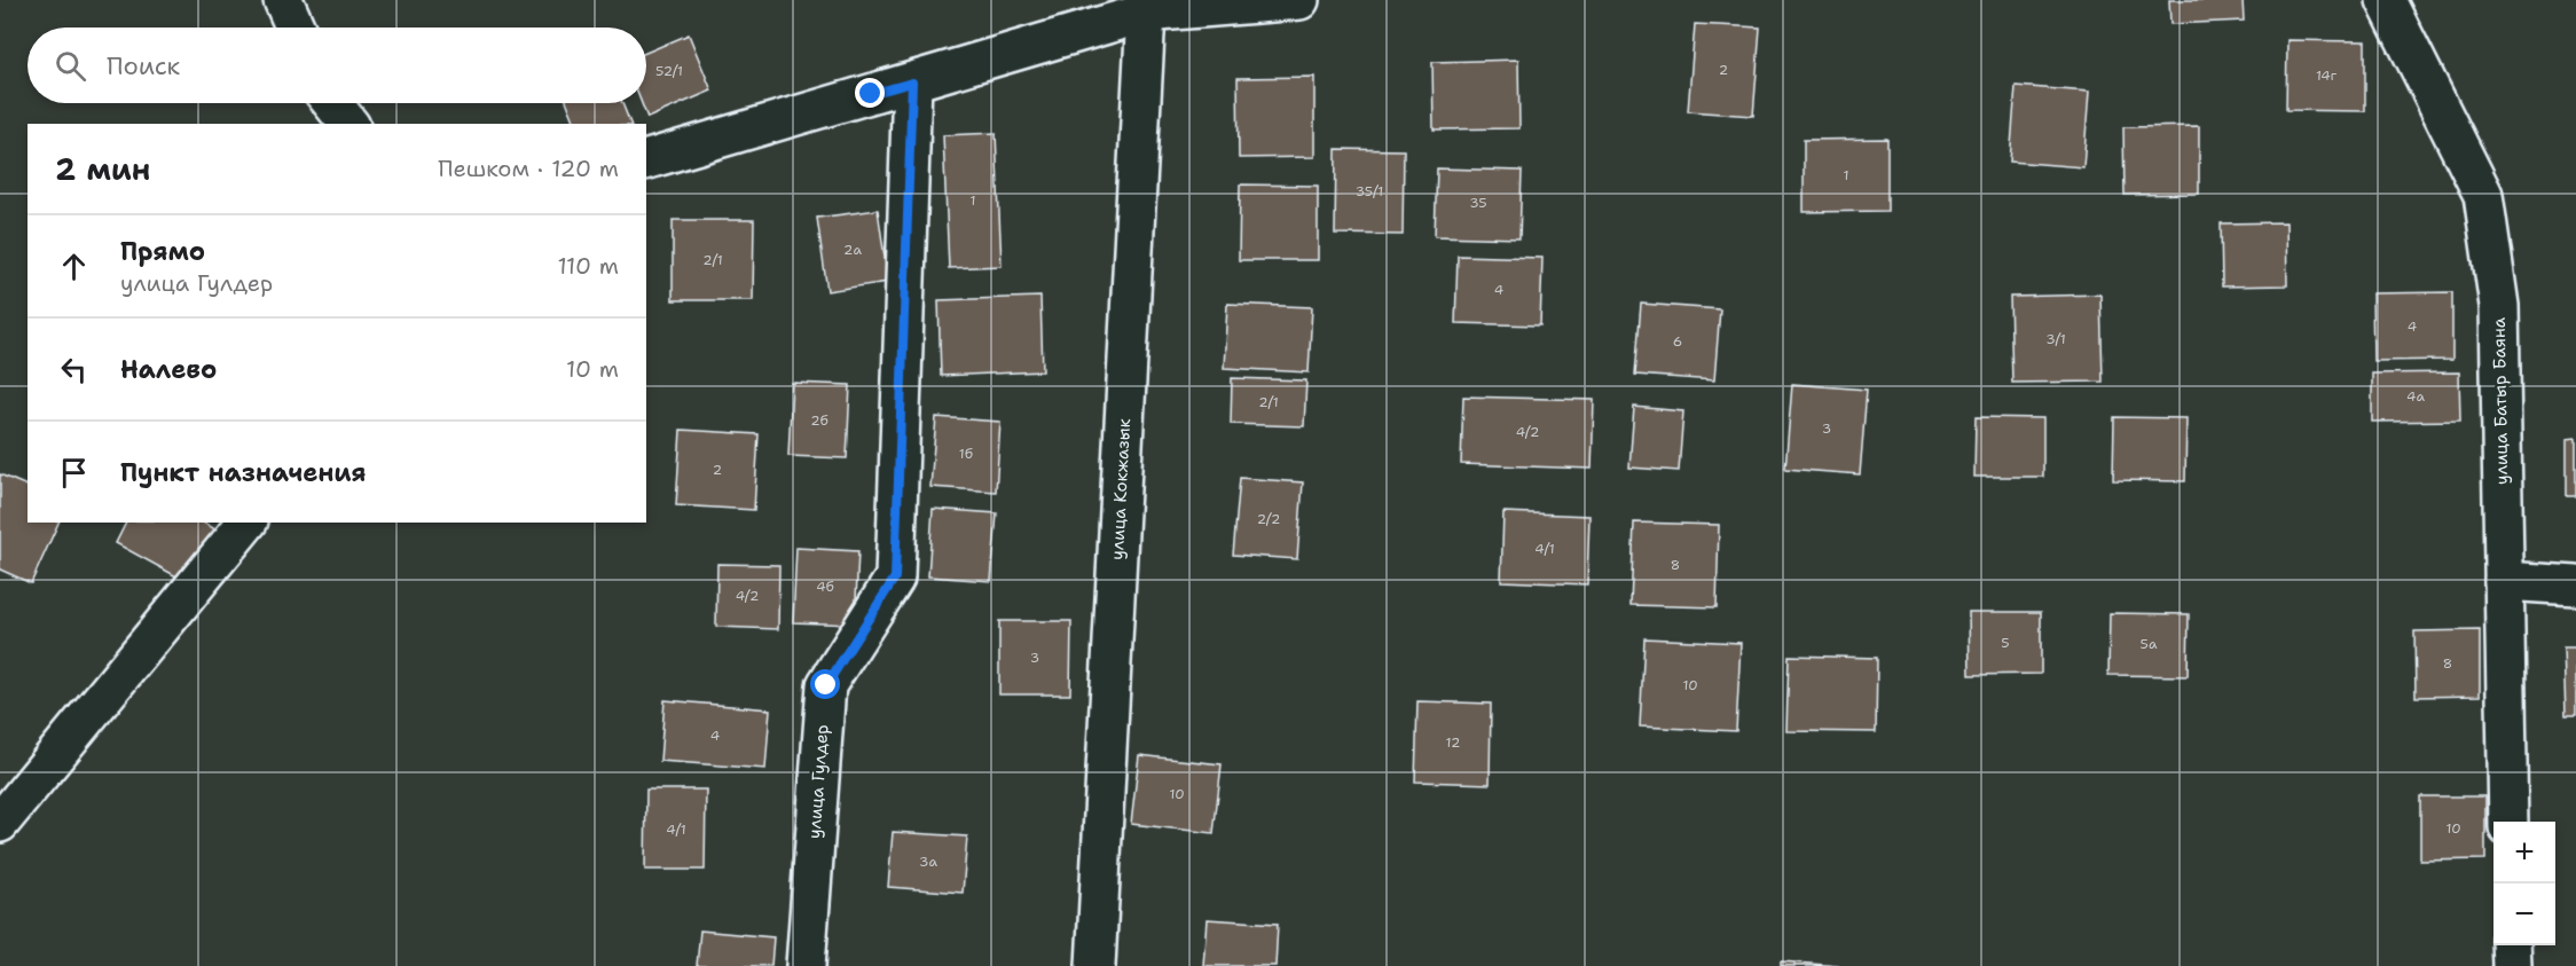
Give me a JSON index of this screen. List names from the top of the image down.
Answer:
{
  "streets": {
    "street": ["улица Батыр Баяна", "улица Кокжазык", "улица Гулдер"]
  },
  "house_numbers": [
    "2",
    "52/1",
    "14г",
    "1",
    "35/1",
    "1",
    "35",
    "2а",
    "2/1",
    "4",
    "4",
    "3/1",
    "6",
    "4а",
    "2/1",
    "2б",
    "3",
    "4/2",
    "1б",
    "2",
    "2/2",
    "4/1",
    "8",
    "4б",
    "4/2",
    "5",
    "5а",
    "3",
    "8",
    "10",
    "4",
    "12",
    "10",
    "10",
    "4/1",
    "3а"
  ],
  "page": {
    "search": "Поиск",
    "heading": ["2 мин", "Пешком · 120 m"],
    "list": [
      ["Прямо", "улица Гулдер", "110 m"],
      ["Налево", "10 m"],
      "Пункт назначения"
    ],
    "map_buttons": ["+", "−"]
  }
}
